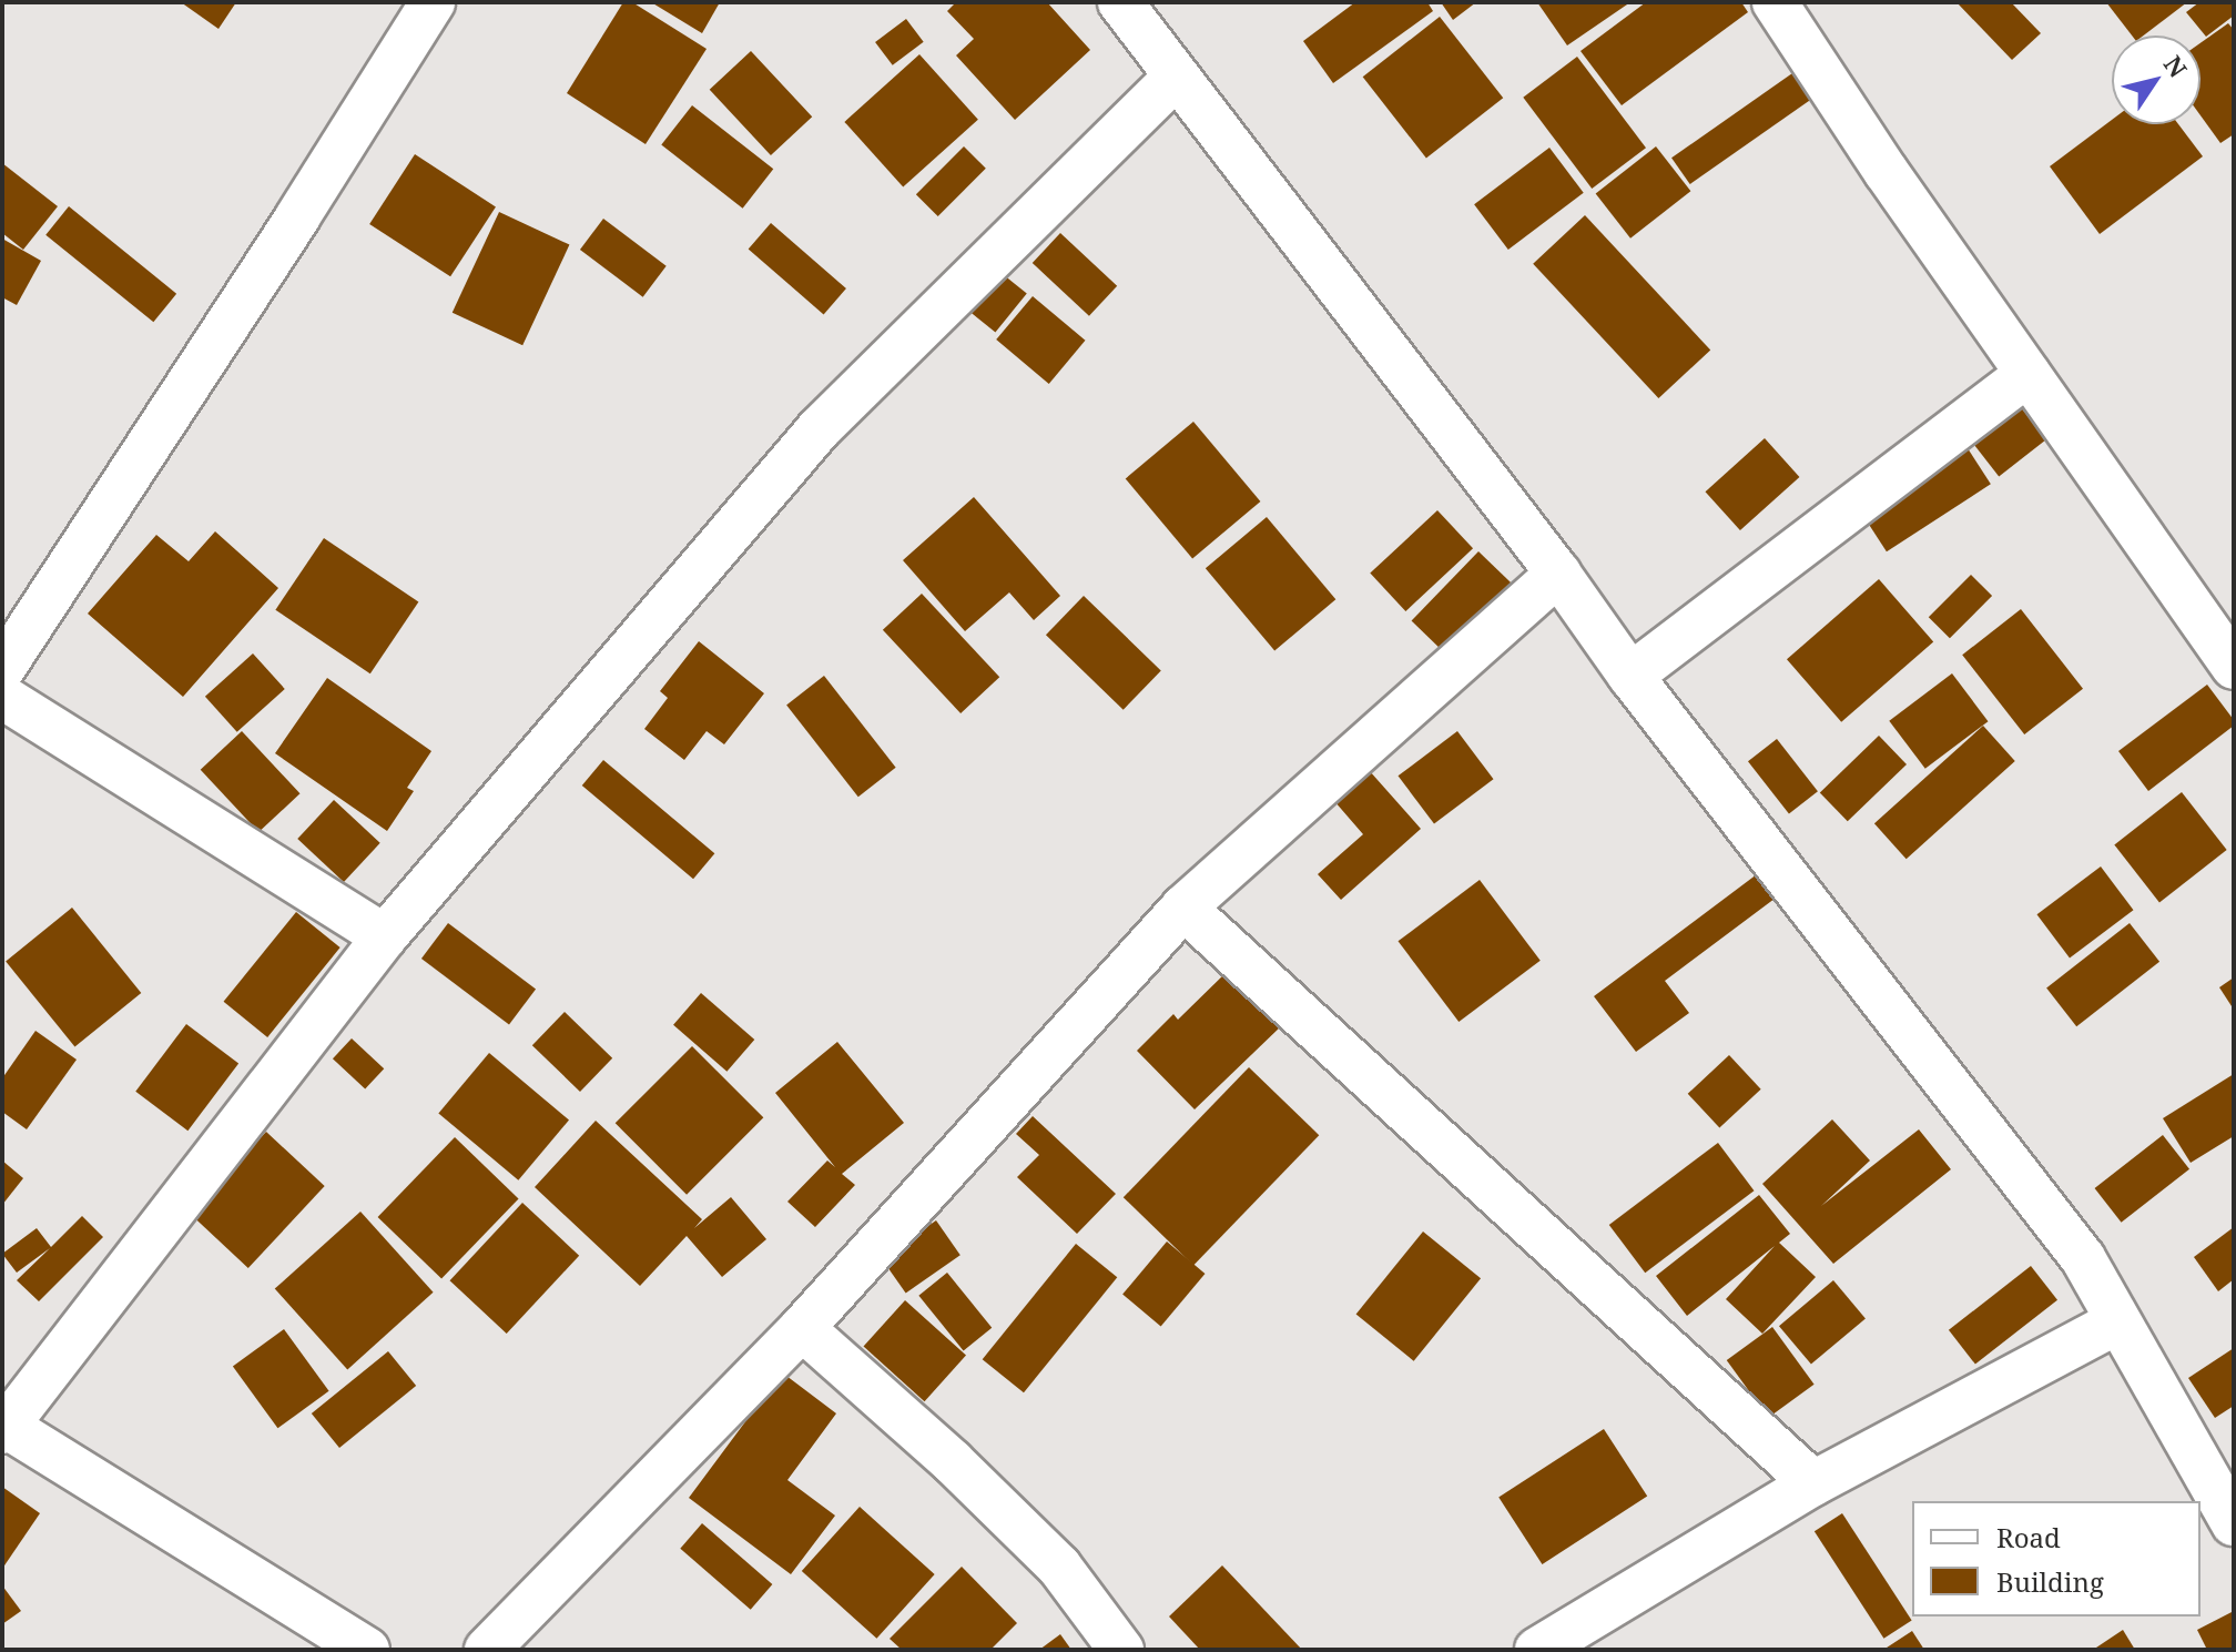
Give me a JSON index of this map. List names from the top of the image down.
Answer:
{
  "legend": ["Road", "Building"],
  "north": "top right"
}
